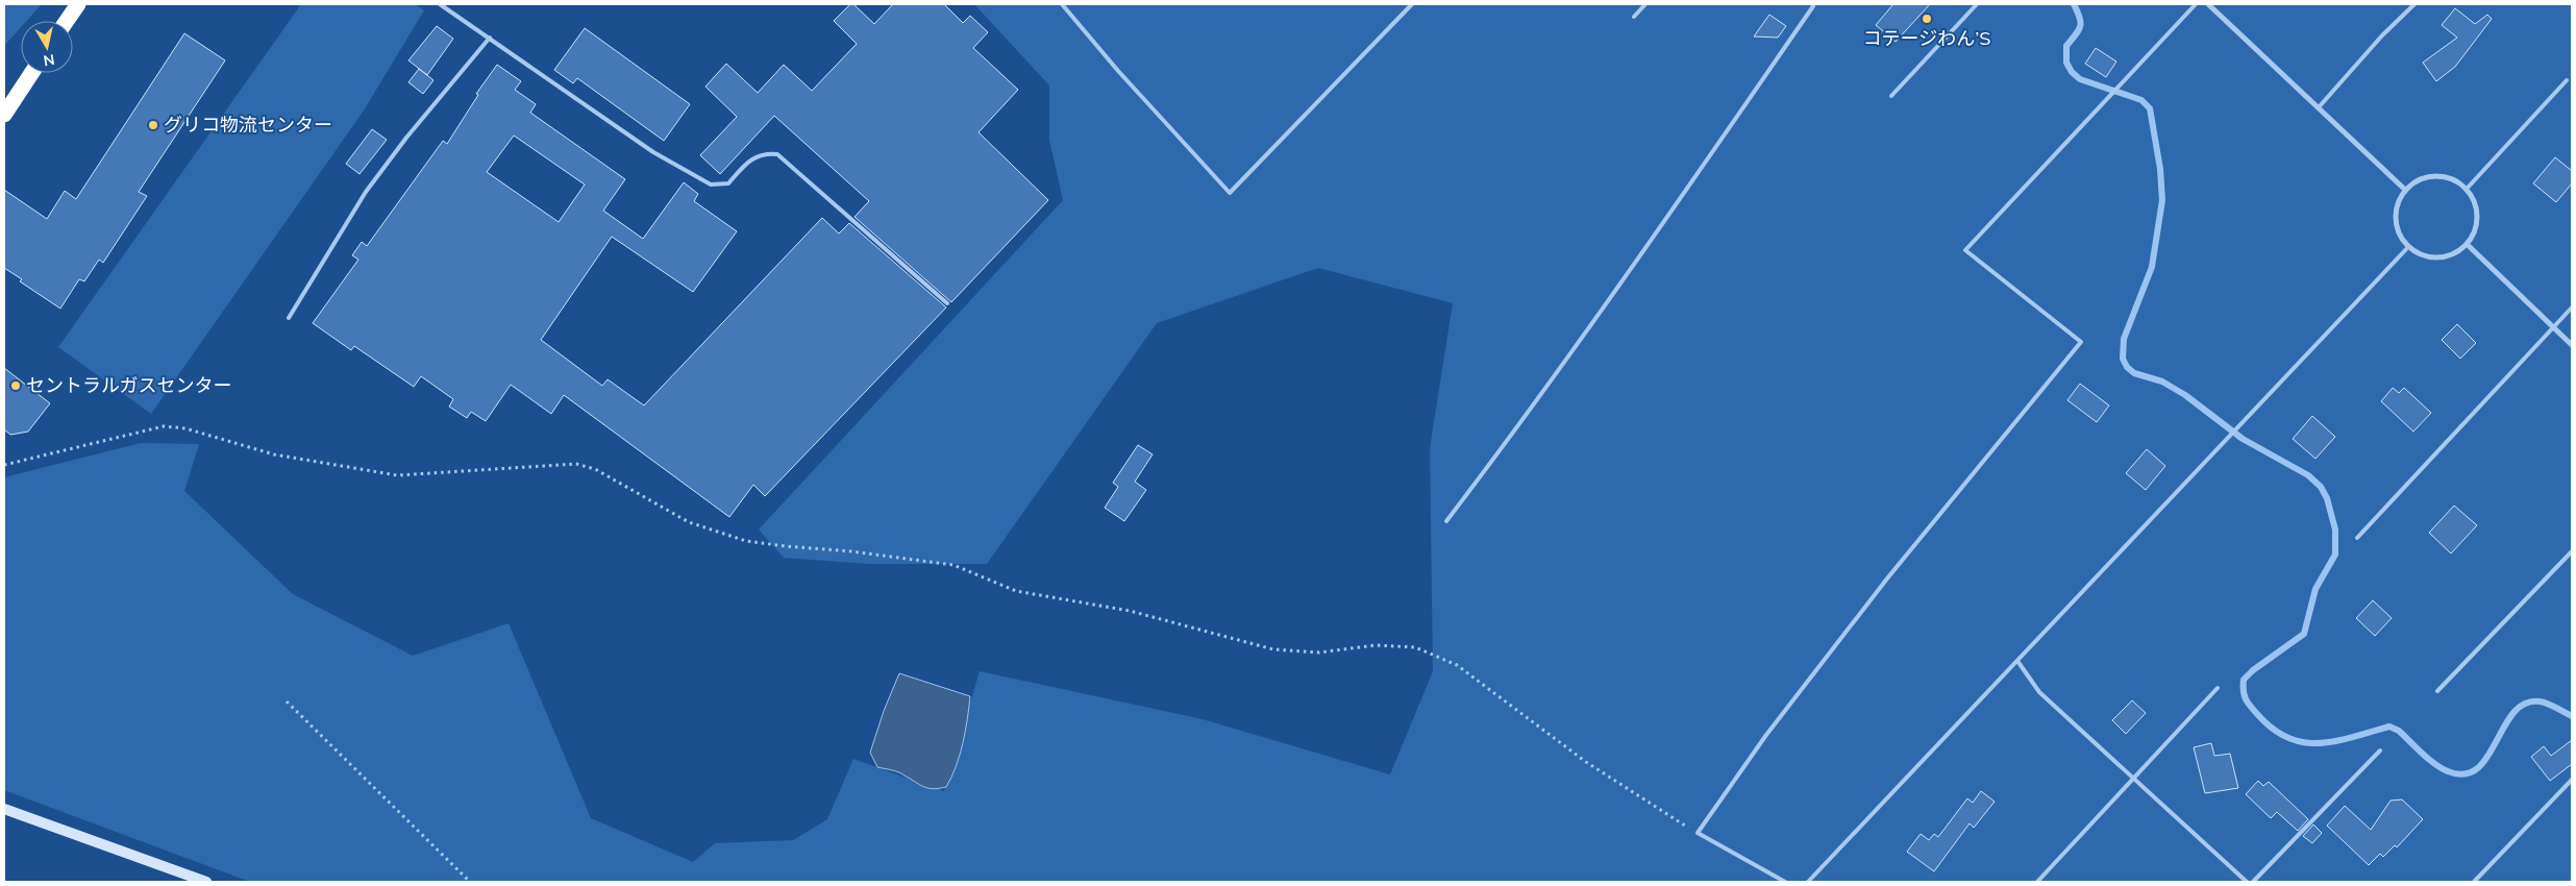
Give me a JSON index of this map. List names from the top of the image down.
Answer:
{
  "places": ["コテージわん’S", "グリコ物流センター", "セントラルガスセンター"],
  "north": "bottom"
}
